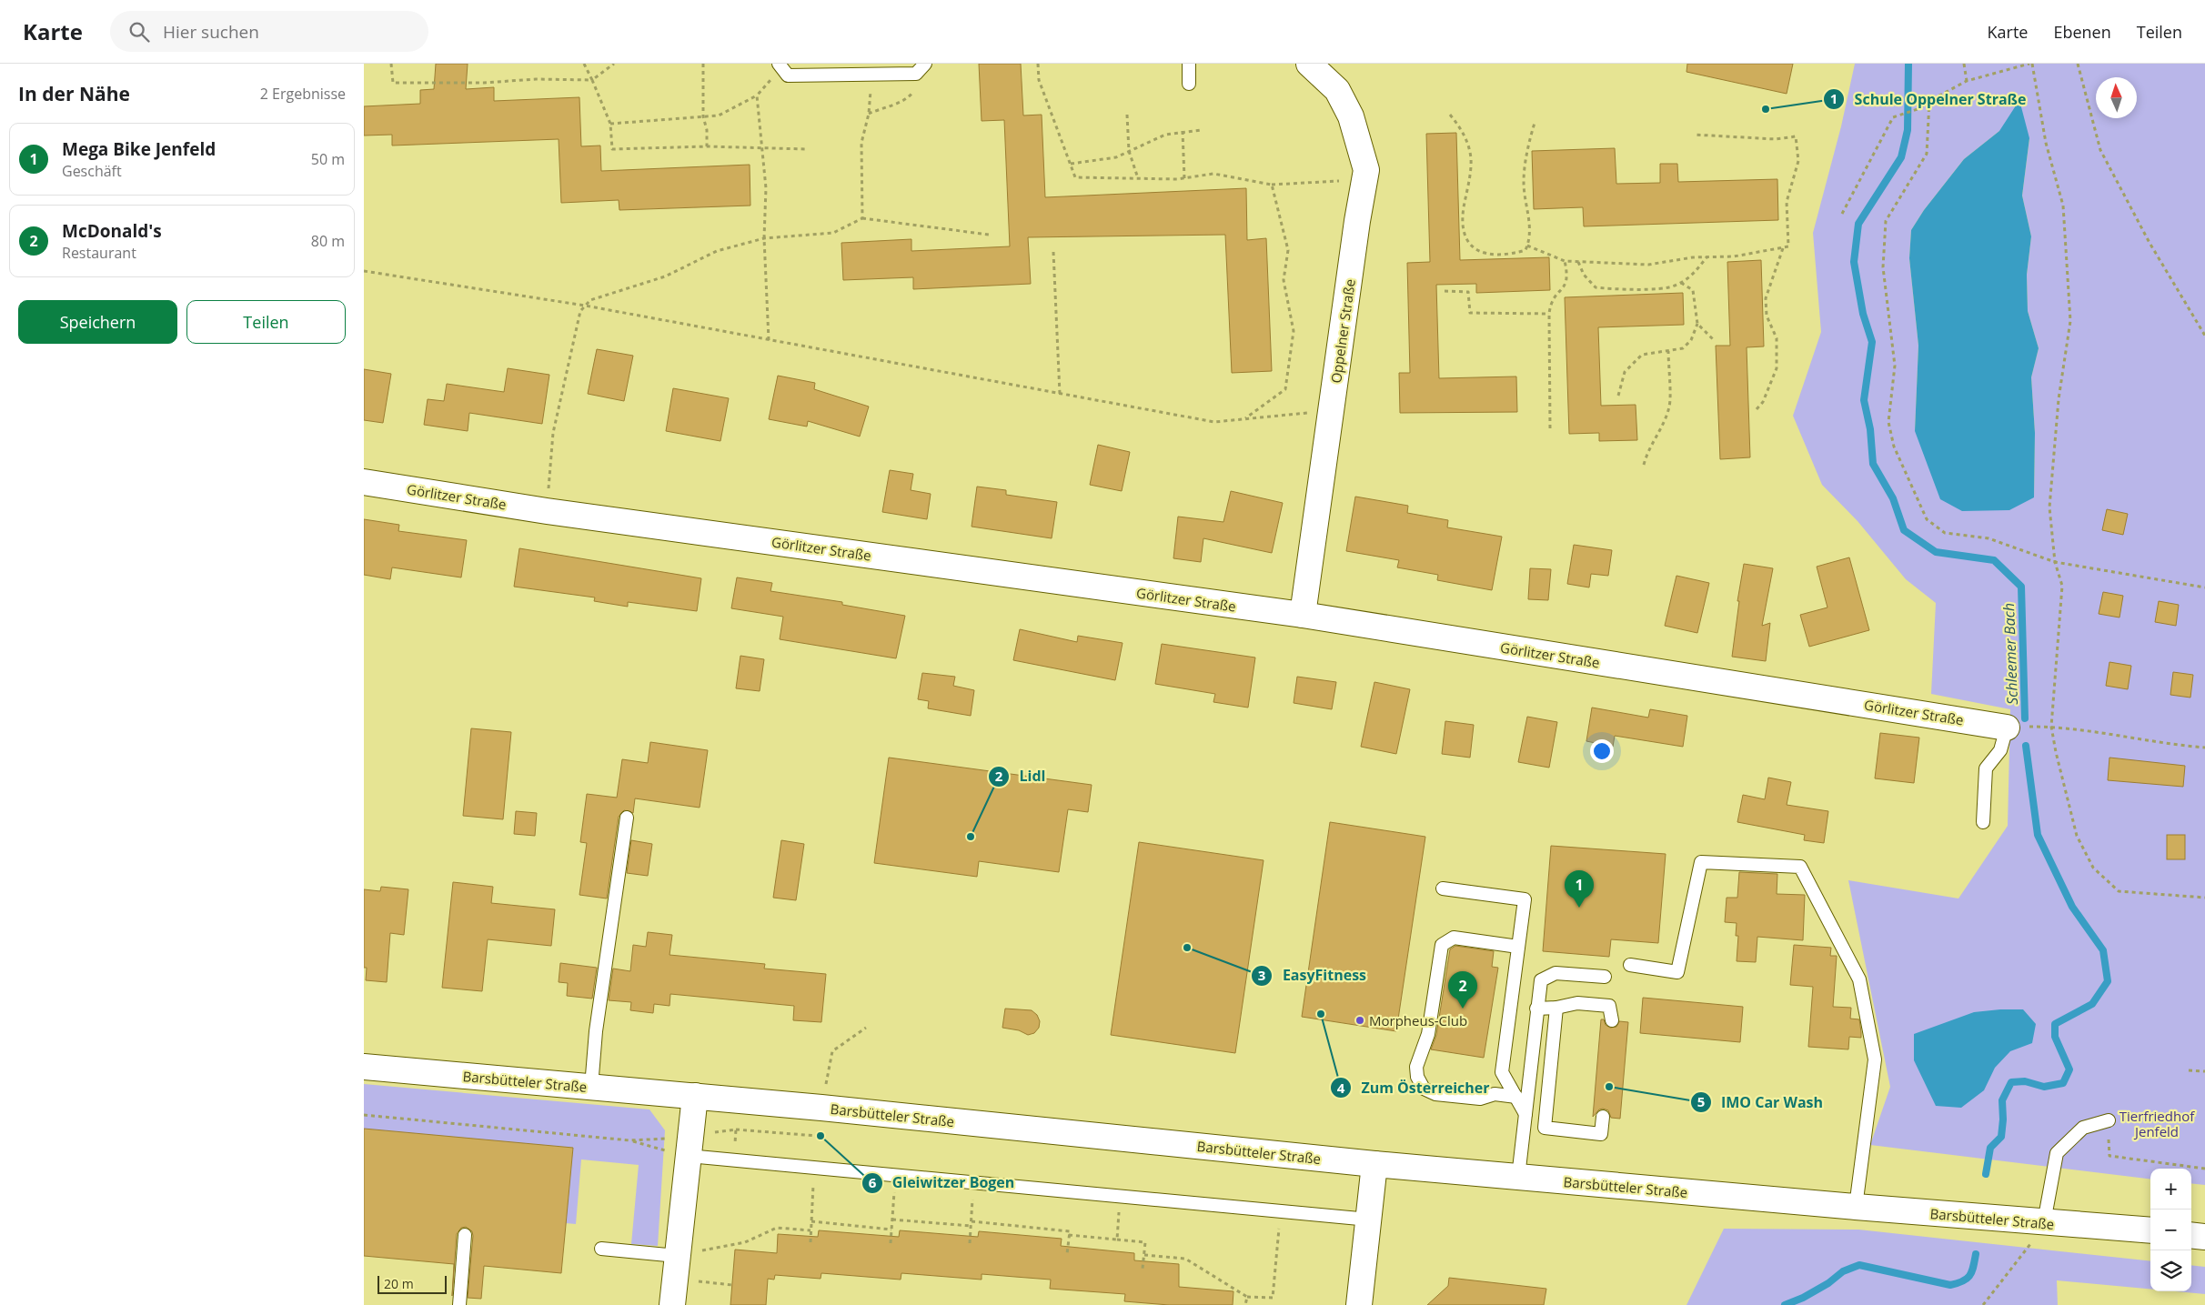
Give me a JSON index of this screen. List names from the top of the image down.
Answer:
{
  "streets": {
    "street": ["Oppelner Straße", "Görlitzer Straße", "Barsbütteler Straße"]
  },
  "crossings": [
    ["Oppelner Straße", "Görlitzer Straße"]
  ],
  "water": ["Schleemer Bach"],
  "parks": ["Tierfriedhof Jenfeld"],
  "places": [
    "Schule Oppelner Straße",
    "Lidl",
    "EasyFitness",
    "Zum Österreicher",
    "Morpheus-Club",
    "IMO Car Wash",
    "Gleiwitzer Bogen"
  ],
  "scale_bar": "20 m",
  "north": "top",
  "page": {
    "header": "Karte",
    "search": "Hier suchen",
    "nav": ["Karte", "Ebenen", "Teilen"],
    "heading": ["In der Nähe", "2 Ergebnisse"],
    "list": [
      {
        "mark": "1",
        "name": "Mega Bike Jenfeld",
        "note": "Geschäft",
        "value": "50 m"
      },
      {
        "mark": "2",
        "name": "McDonald's",
        "note": "Restaurant",
        "value": "80 m"
      }
    ],
    "buttons": ["Speichern", "Teilen"],
    "pins": ["1", "2"],
    "map_buttons": ["+", "−"],
    "scale": "20 m"
  }
}
